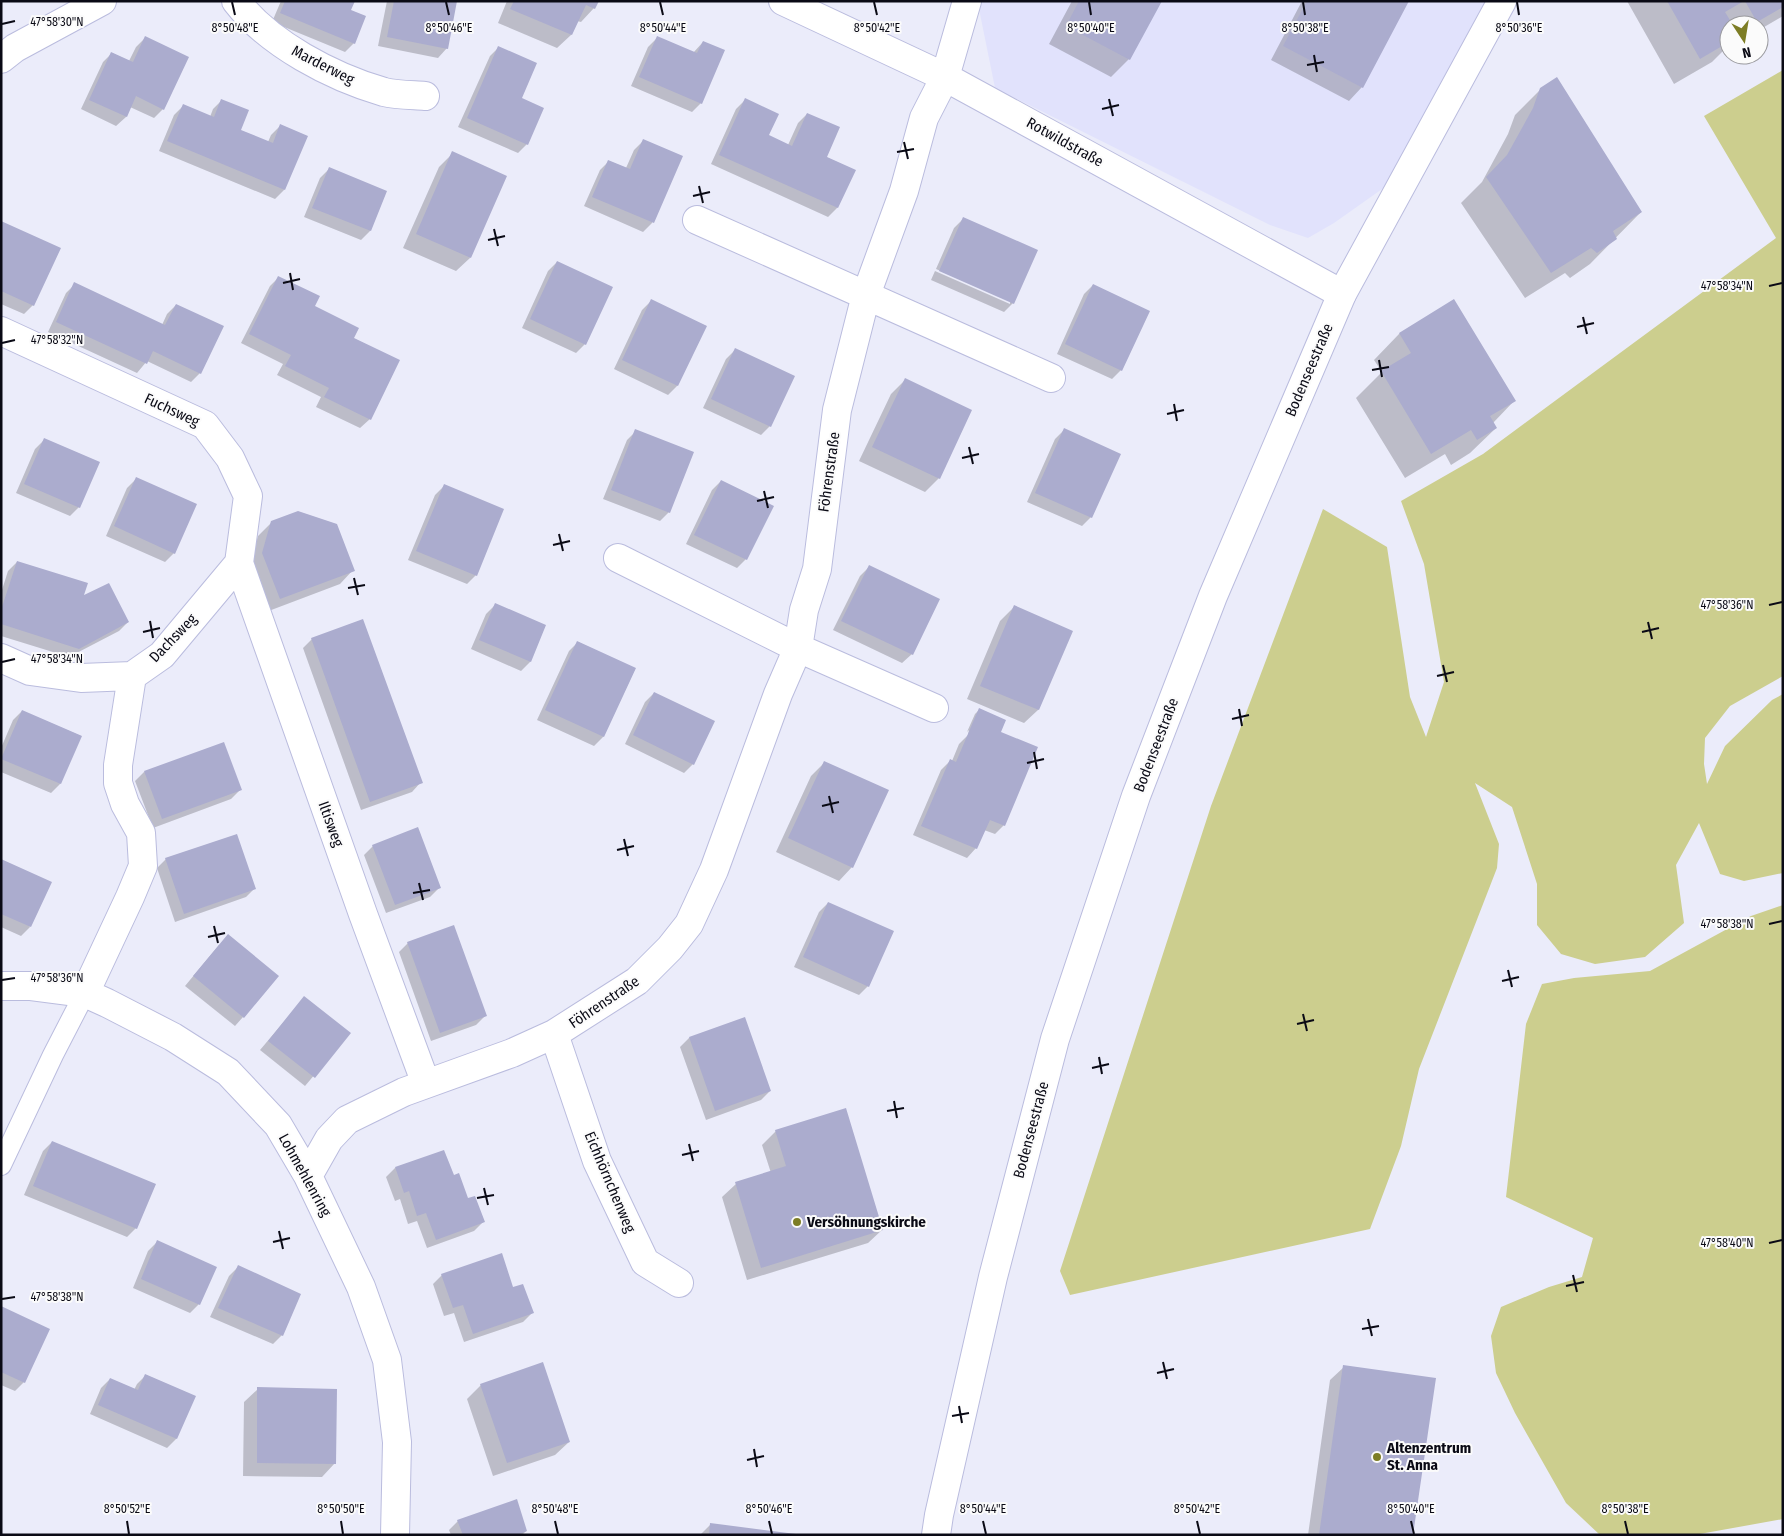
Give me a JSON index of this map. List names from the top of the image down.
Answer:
{
  "streets": {
    "street": [
      "Marderweg",
      "Rotwildstraße",
      "Bodenseestraße",
      "Fuchsweg",
      "Föhrenstraße",
      "Dachsweg",
      "Iltisweg",
      "Lohmehlenring",
      "Eichhörnchenweg"
    ]
  },
  "crossings": [
    ["Rotwildstraße", "Bodenseestraße"],
    ["Rotwildstraße", "Föhrenstraße"],
    ["Fuchsweg", "Dachsweg"],
    ["Fuchsweg", "Iltisweg"],
    ["Föhrenstraße", "Iltisweg"],
    ["Föhrenstraße", "Lohmehlenring"],
    ["Föhrenstraße", "Eichhörnchenweg"],
    ["Dachsweg", "Iltisweg"]
  ],
  "places": ["Versöhnungskirche", "Altenzentrum St. Anna"],
  "north": "bottom",
  "coordinates": [
    "47°58'30\"N",
    "8°50'48\"E",
    "8°50'46\"E",
    "8°50'44\"E",
    "8°50'42\"E",
    "8°50'40\"E",
    "8°50'38\"E",
    "8°50'36\"E",
    "47°58'34\"N",
    "47°58'32\"N",
    "47°58'36\"N",
    "47°58'38\"N",
    "47°58'40\"N",
    "8°50'52\"E",
    "8°50'50\"E"
  ]
}
